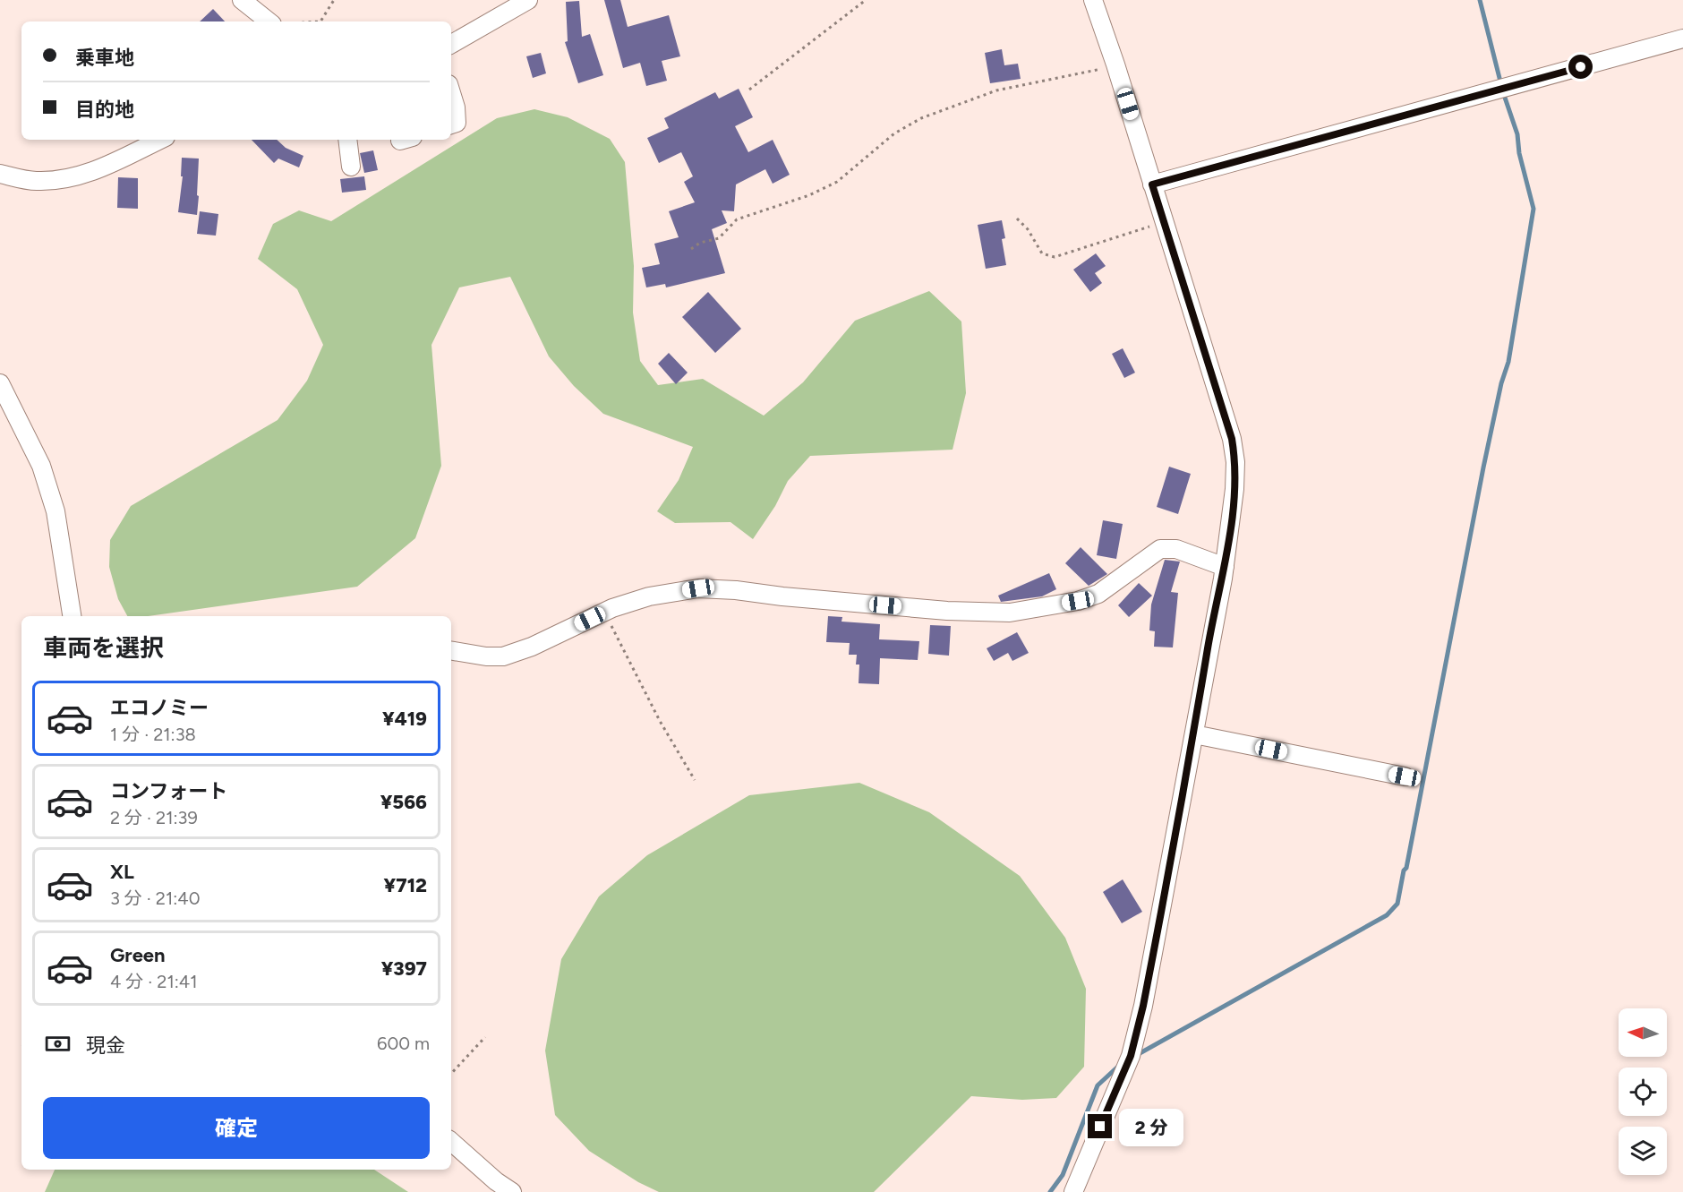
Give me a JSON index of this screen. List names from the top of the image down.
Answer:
{
  "north": "left",
  "page": {
    "banner": ["乗車地", "目的地"],
    "heading": "車両を選択",
    "list": [
      {
        "name": "エコノミー",
        "note": "1 分 · 21:38",
        "value": "¥419"
      },
      {
        "name": "コンフォート",
        "note": "2 分 · 21:39",
        "value": "¥566"
      },
      {
        "name": "XL",
        "note": "3 分 · 21:40",
        "value": "¥712"
      },
      {
        "name": "Green",
        "note": "4 分 · 21:41",
        "value": "¥397"
      }
    ],
    "pay": ["現金", "600 m"],
    "buttons": "確定",
    "bubble": "2 分"
  }
}
